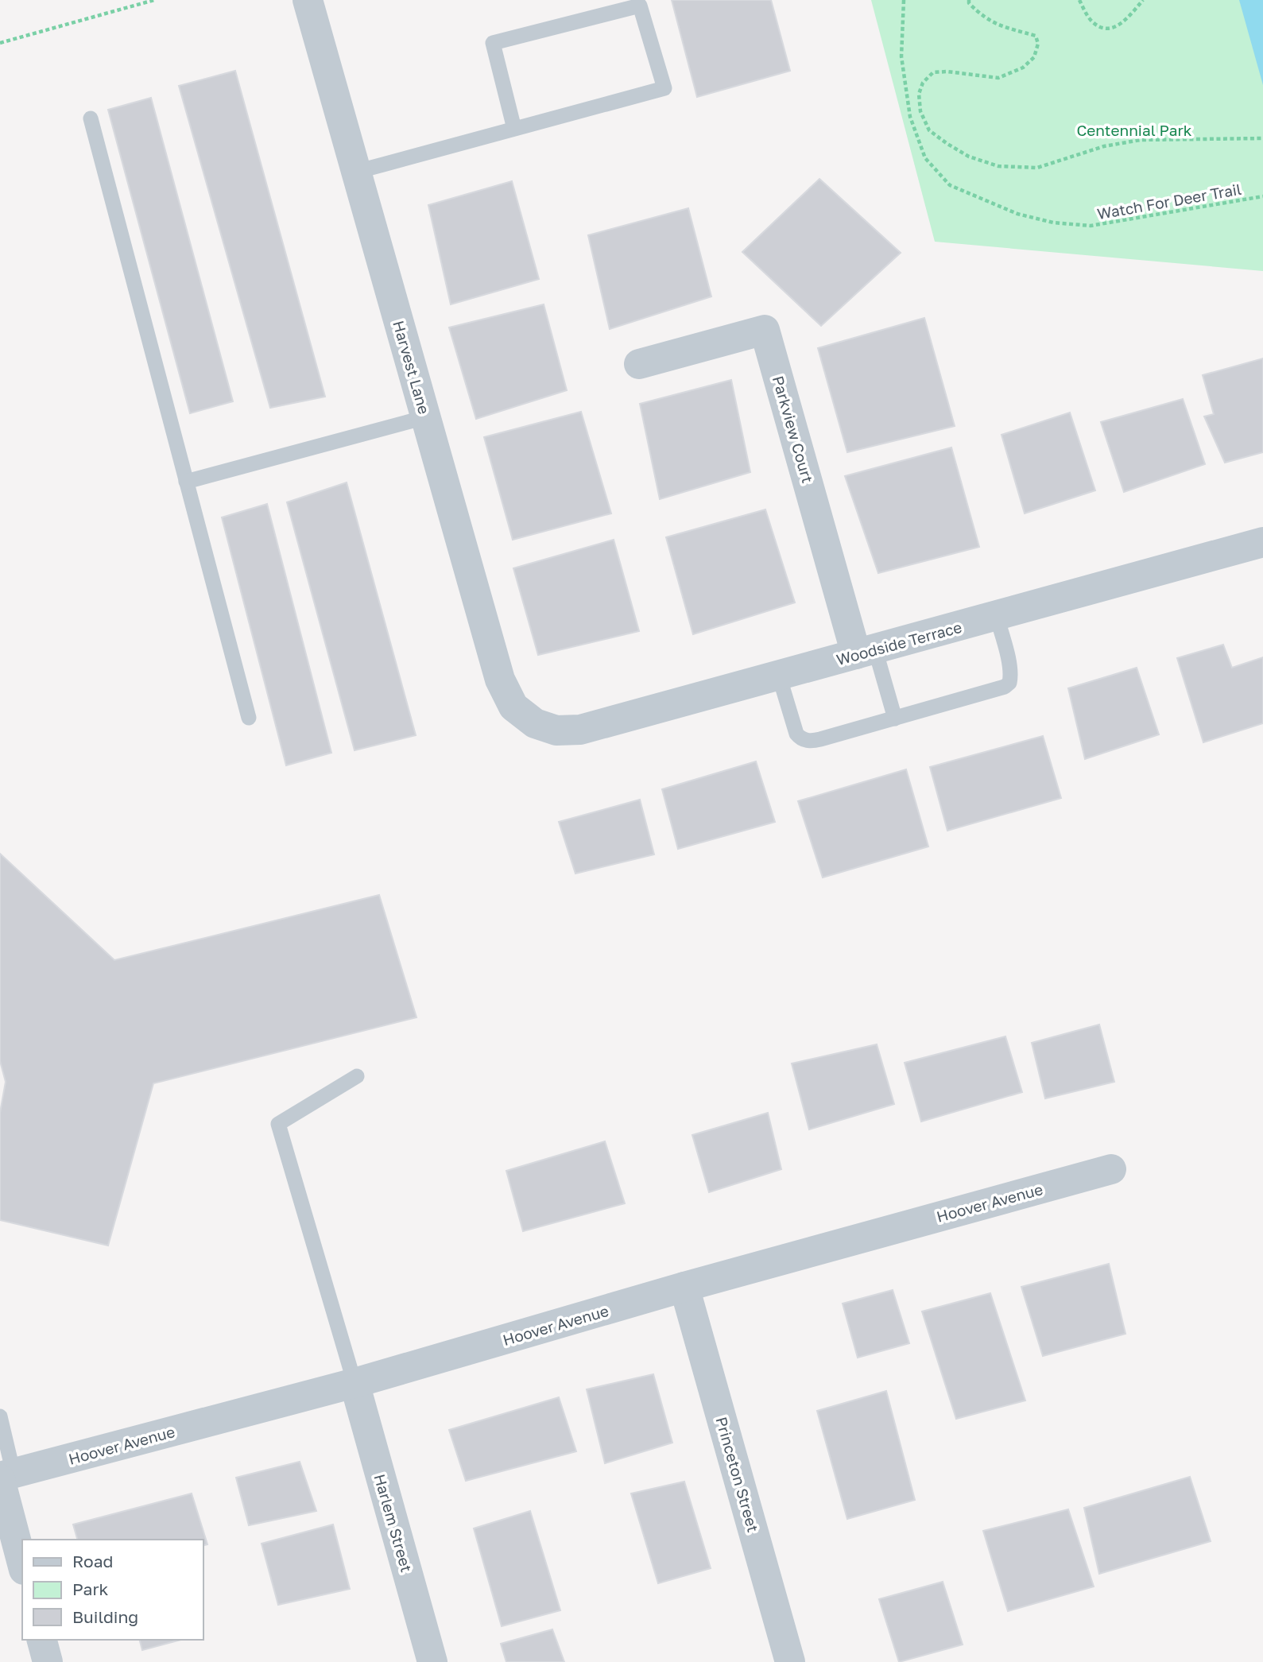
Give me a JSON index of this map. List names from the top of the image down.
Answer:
{
  "streets": {
    "street": [
      "Harvest Lane",
      "Parkview Court",
      "Woodside Terrace",
      "Hoover Avenue",
      "Princeton Street",
      "Harlem Street"
    ],
    "path": ["Watch For Deer Trail"]
  },
  "crossings": [
    ["Harvest Lane", "Woodside Terrace"],
    ["Parkview Court", "Woodside Terrace"],
    ["Hoover Avenue", "Princeton Street"],
    ["Hoover Avenue", "Harlem Street"]
  ],
  "parks": ["Centennial Park"],
  "legend": ["Road", "Park", "Building"]
}
